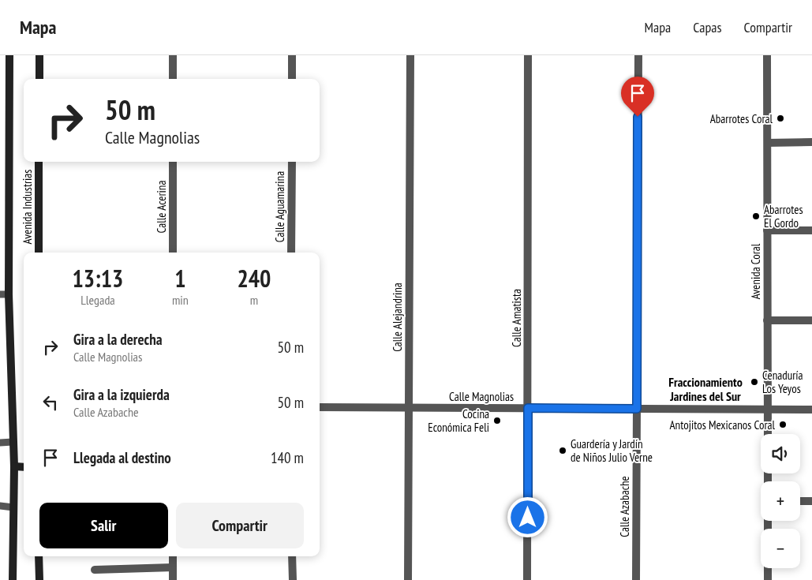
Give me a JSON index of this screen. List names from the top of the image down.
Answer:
{
  "streets": {
    "main road": ["Avenida Industrias"],
    "street": [
      "Calle Acerina",
      "Calle Aguamarina",
      "Avenida Coral",
      "Calle Alejandrina",
      "Calle Amatista",
      "Calle Magnolias",
      "Calle Azabache"
    ]
  },
  "crossings": [
    ["Avenida Coral", "Calle Magnolias"],
    ["Calle Alejandrina", "Calle Magnolias"],
    ["Calle Amatista", "Calle Magnolias"],
    ["Calle Magnolias", "Calle Azabache"]
  ],
  "districts": ["Fraccionamiento Jardines del Sur"],
  "places": [
    "Abarrotes Coral",
    "Abarrotes El Gordo",
    "Cenaduría Los Yeyos",
    "Cocina Económica Feli",
    "Antojitos Mexicanos Coral",
    "Guardería y Jardín de Niños Julio Verne"
  ],
  "page": {
    "header": "Mapa",
    "nav": ["Mapa", "Capas", "Compartir"],
    "turn": ["50 m", "Calle Magnolias"],
    "eta": [
      "13:13",
      "Llegada",
      "1",
      "min",
      "240",
      "m"
    ],
    "list": [
      {
        "name": "Gira a la derecha",
        "note": "Calle Magnolias",
        "value": "50 m"
      },
      {
        "name": "Gira a la izquierda",
        "note": "Calle Azabache",
        "value": "50 m"
      },
      {
        "name": "Llegada al destino",
        "value": "140 m"
      }
    ],
    "map_buttons": ["+", "−"],
    "buttons": ["Salir", "Compartir"]
  }
}
